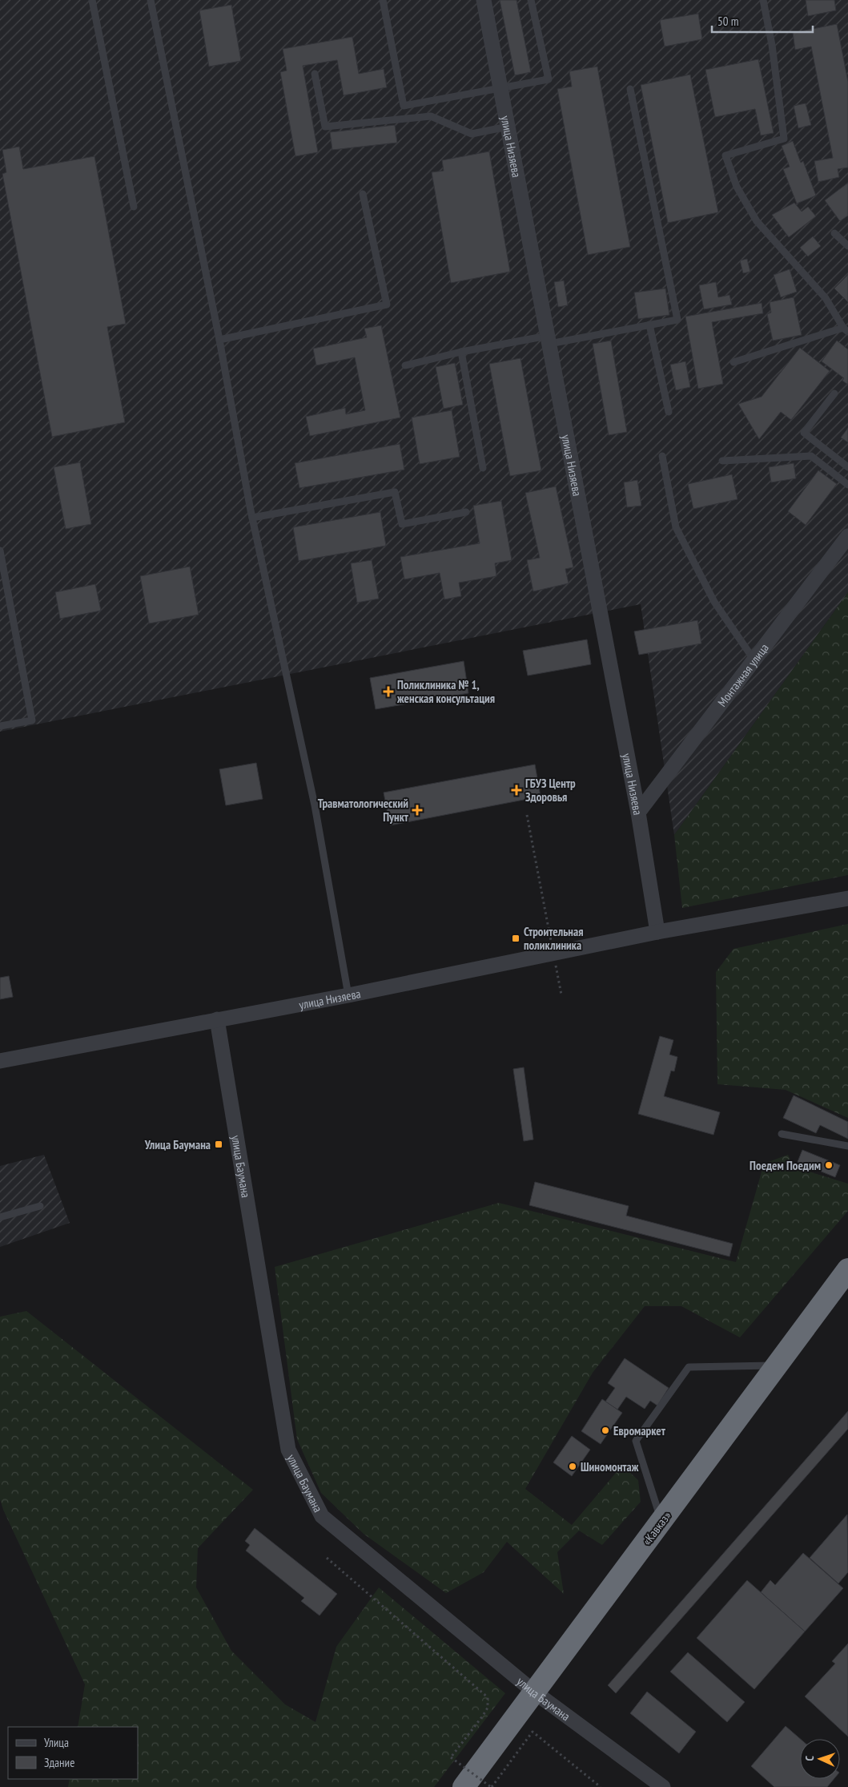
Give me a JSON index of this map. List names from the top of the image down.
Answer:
{
  "streets": {
    "highway": ["«Кавказ»"],
    "street": ["улица Низяева", "Монтажная улица", "улица Баумана"]
  },
  "crossings": [
    ["улица Низяева", "Монтажная улица"],
    ["улица Низяева", "улица Баумана"],
    ["улица Баумана", "«Кавказ»"]
  ],
  "places": {
    "health": ["Поликлиника № 1, женская консультация", "ГБУЗ Центр Здоровья", "Травматологический Пункт"],
    "transit": ["Строительная поликлиника", "Улица Баумана"],
    "other": ["Поедем Поедим", "Евромаркет", "Шиномонтаж"]
  },
  "legend": ["Улица", "Здание"],
  "scale_bar": "50 m",
  "north": "left"
}
